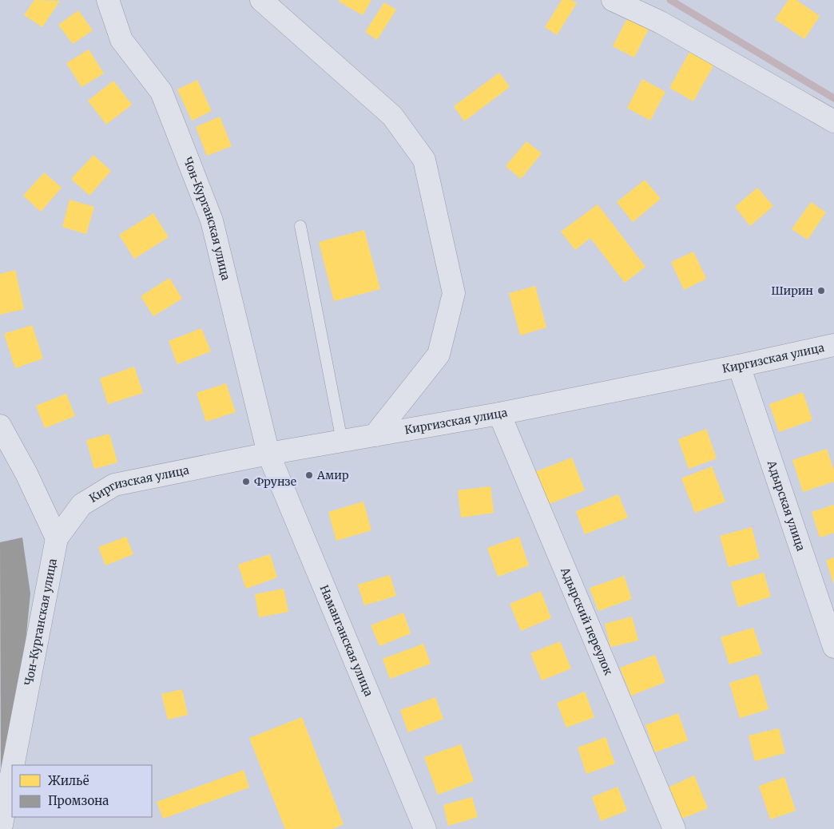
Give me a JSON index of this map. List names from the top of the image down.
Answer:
{
  "streets": {
    "street": [
      "Чон-Курганская улица",
      "Киргизская улица",
      "Адырская улица",
      "Адырский переулок",
      "Наманганская улица"
    ]
  },
  "crossings": [
    ["Чон-Курганская улица", "Киргизская улица"],
    ["Чон-Курганская улица", "Наманганская улица"],
    ["Киргизская улица", "Адырская улица"],
    ["Киргизская улица", "Адырский переулок"],
    ["Киргизская улица", "Наманганская улица"]
  ],
  "places": ["Ширин", "Амир", "Фрунзе"],
  "legend": ["Жильё", "Промзона"]
}
